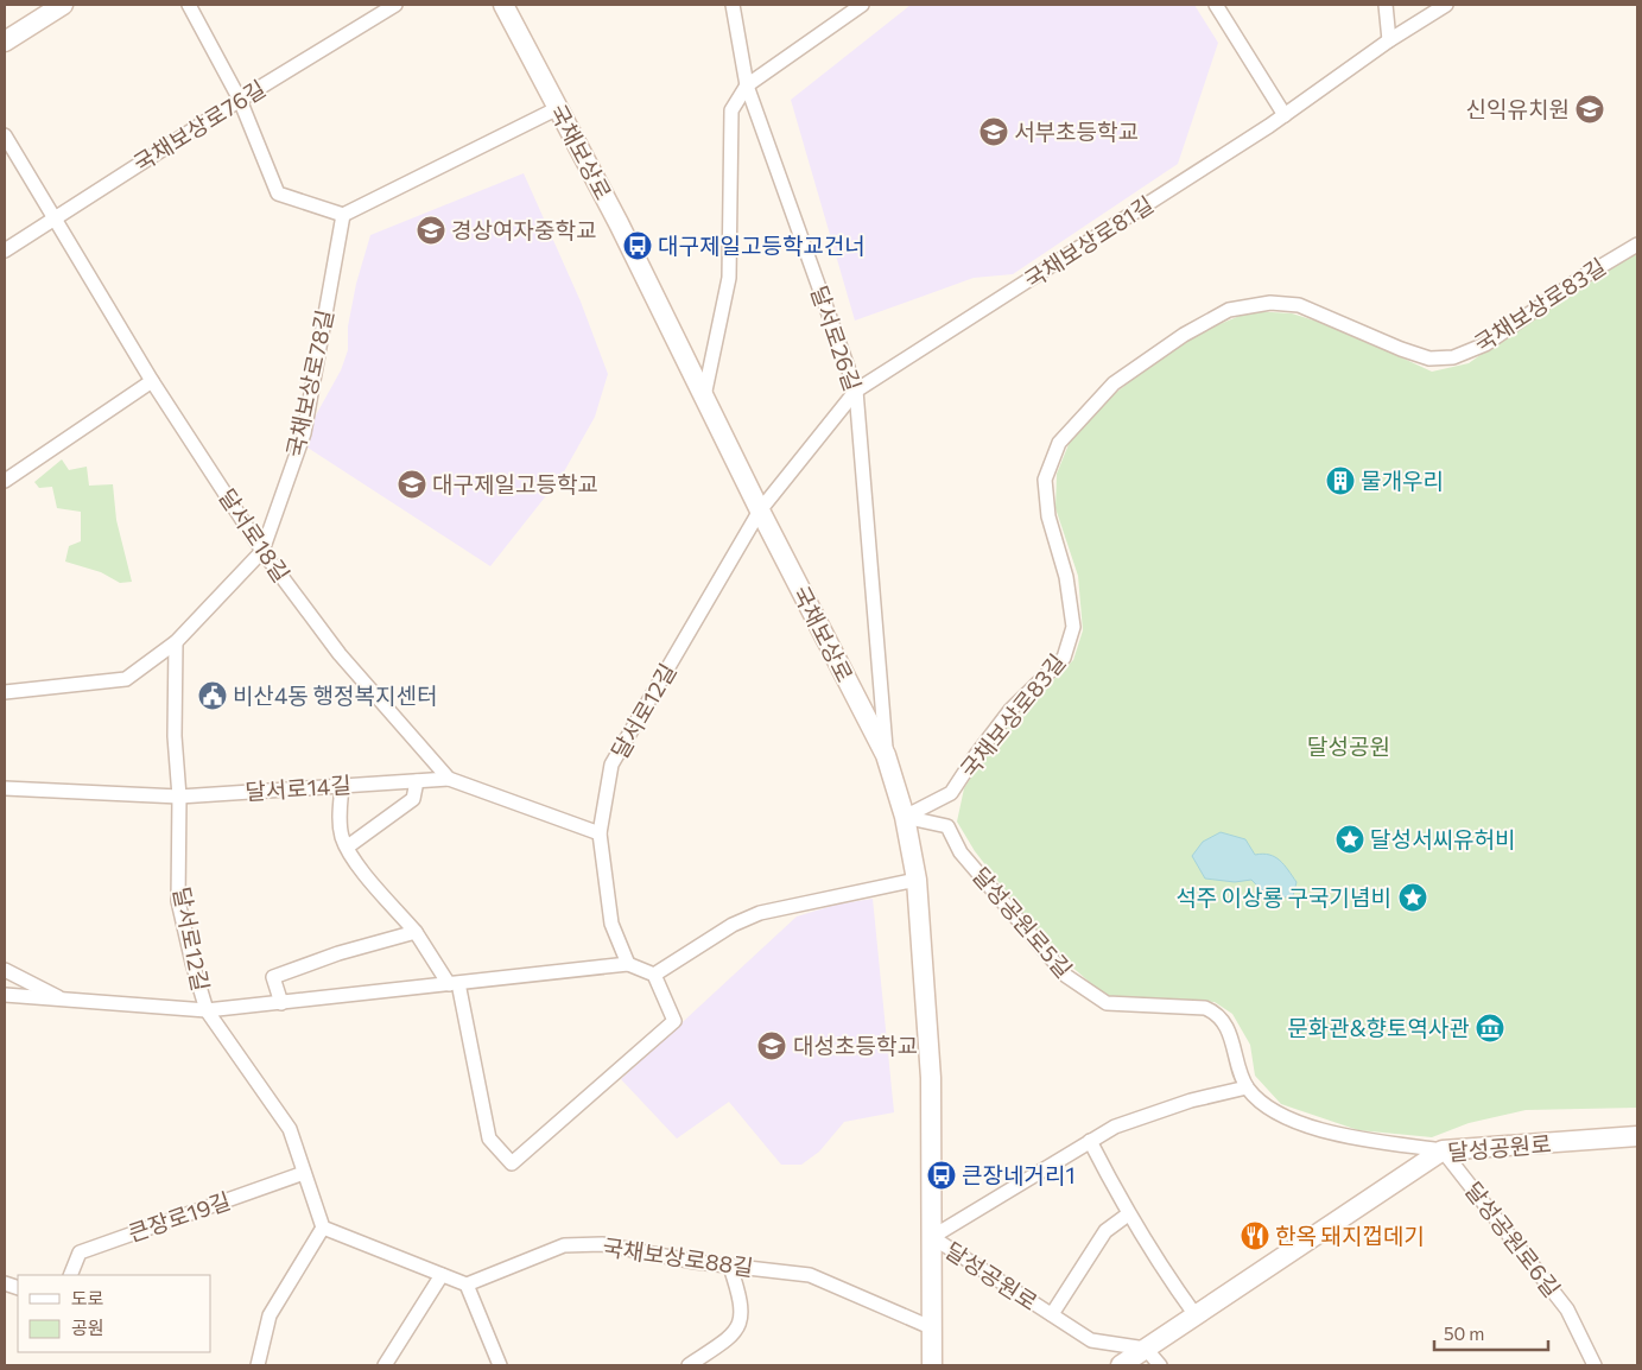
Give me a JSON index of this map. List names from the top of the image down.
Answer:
{
  "streets": {
    "main road": ["국채보상로", "달성공원로"],
    "street": [
      "국채보상로76길",
      "국채보상로81길",
      "국채보상로83길",
      "달서로26길",
      "국채보상로78길",
      "달서로18길",
      "달서로12길",
      "달서로14길",
      "달성공원로5길",
      "큰장로19길",
      "달성공원로6길",
      "국채보상로88길"
    ]
  },
  "crossings": [
    ["국채보상로76길", "달서로18길"],
    ["국채보상로", "국채보상로81길"],
    ["국채보상로", "국채보상로83길"],
    ["국채보상로", "달서로26길"],
    ["국채보상로", "달서로12길"],
    ["국채보상로", "달성공원로5길"],
    ["국채보상로", "달성공원로"],
    ["국채보상로", "국채보상로88길"],
    ["국채보상로81길", "달서로26길"],
    ["국채보상로81길", "달서로12길"],
    ["국채보상로83길", "달성공원로5길"],
    ["국채보상로78길", "달서로18길"],
    ["달서로18길", "달서로12길"],
    ["달서로18길", "달서로14길"],
    ["달서로12길", "달서로14길"],
    ["달성공원로", "달성공원로6길"]
  ],
  "parks": ["달성공원"],
  "places": {
    "school or university": [
      "신익유치원",
      "서부초등학교",
      "경상여자중학교",
      "대구제일고등학교",
      "대성초등학교"
    ],
    "bus stop": ["대구제일고등학교건너", "큰장네거리1"],
    "building": ["물개우리"],
    "public building": ["비산4동 행정복지센터"],
    "place": ["달성서씨유허비", "석주 이상룡 구국기념비"],
    "museum": ["문화관&향토역사관"],
    "restaurant": ["한옥 돼지껍데기"]
  },
  "legend": ["도로", "공원"],
  "scale_bar": "50 m"
}
